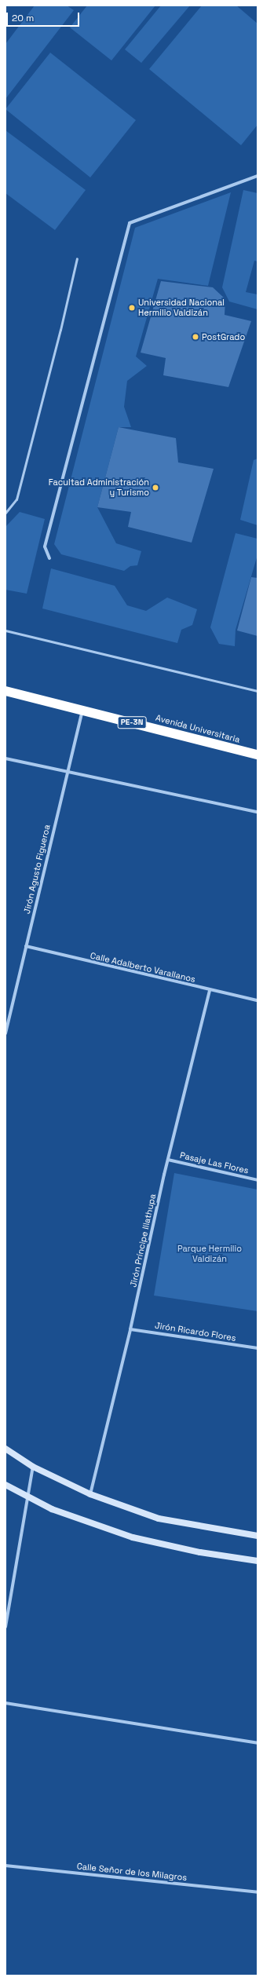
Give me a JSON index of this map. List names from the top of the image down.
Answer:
{
  "streets": {
    "highway": ["PE-3N", "Avenida Universitaria"],
    "street": [
      "Jirón Agusto Figueroa",
      "Calle Adalberto Varallanos",
      "Pasaje Las Flores",
      "Jirón Príncipe Illathupa",
      "Jirón Ricardo Flores",
      "Calle Señor de los Milagros"
    ]
  },
  "crossings": [
    ["Avenida Universitaria", "Jirón Agusto Figueroa"],
    ["Jirón Agusto Figueroa", "Calle Adalberto Varallanos"],
    ["Calle Adalberto Varallanos", "Jirón Príncipe Illathupa"],
    ["Pasaje Las Flores", "Jirón Príncipe Illathupa"],
    ["Jirón Príncipe Illathupa", "Jirón Ricardo Flores"]
  ],
  "parks": ["Parque Hermilio Valdizán"],
  "places": ["Universidad Nacional Hermilio Valdizán", "PostGrado", "Facultad Administración y Turismo"],
  "scale_bar": "20 m"
}
